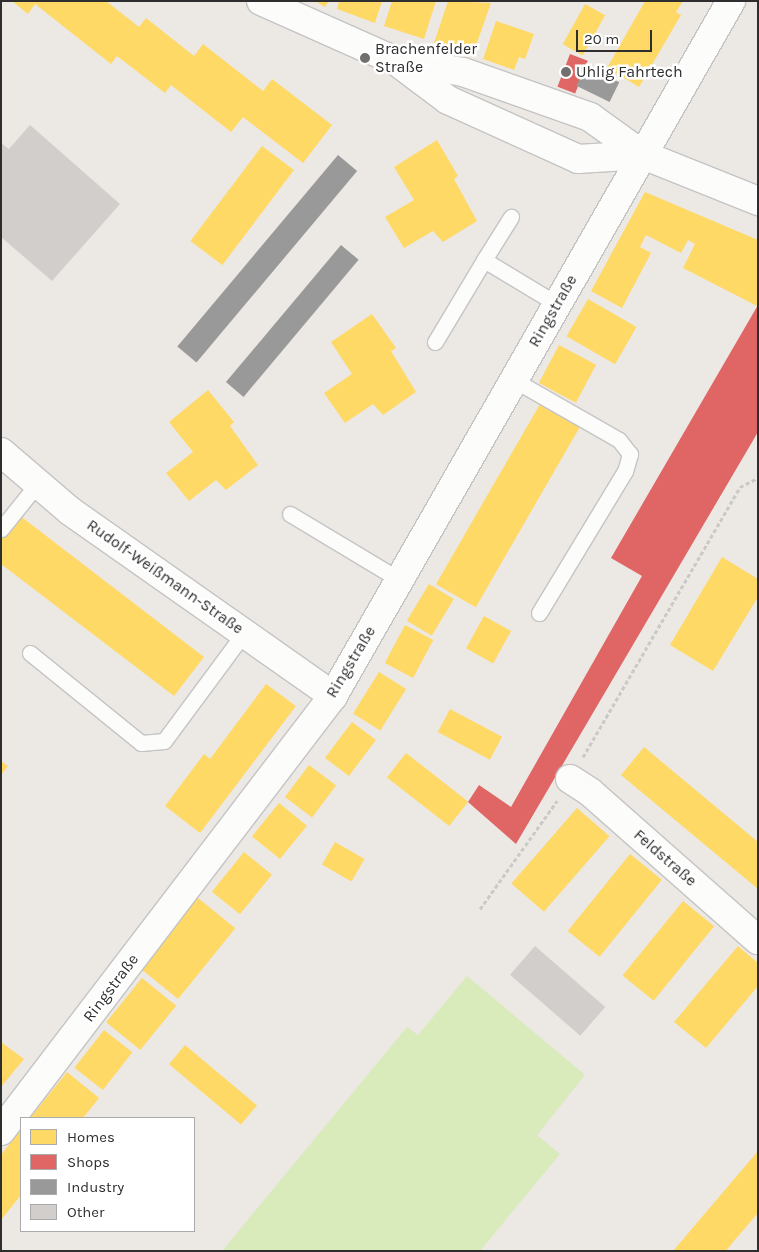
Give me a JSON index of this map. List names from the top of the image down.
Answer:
{
  "streets": {
    "street": ["Ringstraße", "Rudolf-Weißmann-Straße", "Feldstraße"]
  },
  "crossings": [
    ["Ringstraße", "Rudolf-Weißmann-Straße"]
  ],
  "places": ["Brachenfelder Straße", "Uhlig Fahrtech"],
  "legend": [
    "Homes",
    "Shops",
    "Industry",
    "Other"
  ],
  "scale_bar": "20 m"
}
